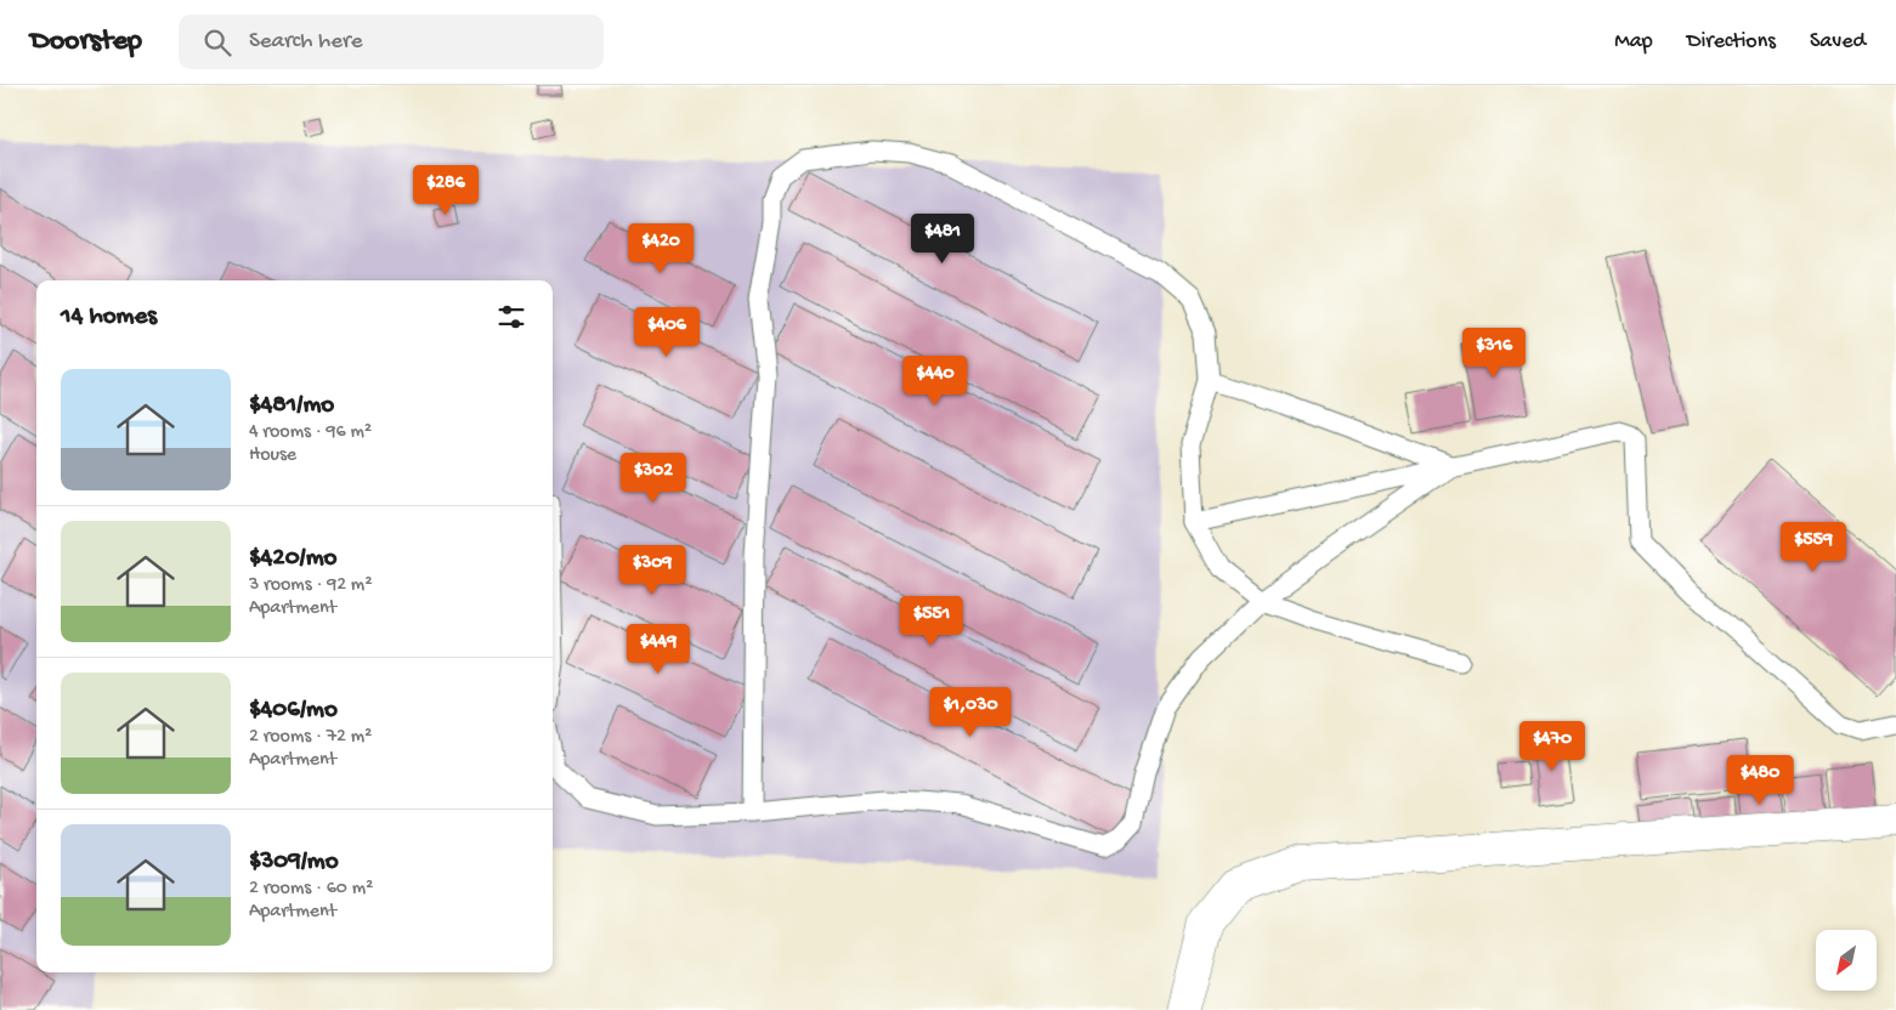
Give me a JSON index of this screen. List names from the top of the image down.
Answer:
{
  "north": "bottom left",
  "page": {
    "header": "Doorstep",
    "search": "Search here",
    "nav": ["Map", "Directions", "Saved"],
    "price": [
      "$286",
      "$481",
      "$420",
      "$406",
      "$316",
      "$440",
      "$302",
      "$559",
      "$309",
      "$551",
      "$449",
      "$1,030",
      "$470",
      "$480"
    ],
    "heading": "14 homes",
    "list": [
      {
        "name": "$481/mo",
        "note": "4 rooms · 96 m² · House"
      },
      {
        "name": "$420/mo",
        "note": "3 rooms · 92 m² · Apartment"
      },
      {
        "name": "$406/mo",
        "note": "2 rooms · 72 m² · Apartment"
      },
      {
        "name": "$309/mo",
        "note": "2 rooms · 60 m² · Apartment"
      }
    ]
  }
}
